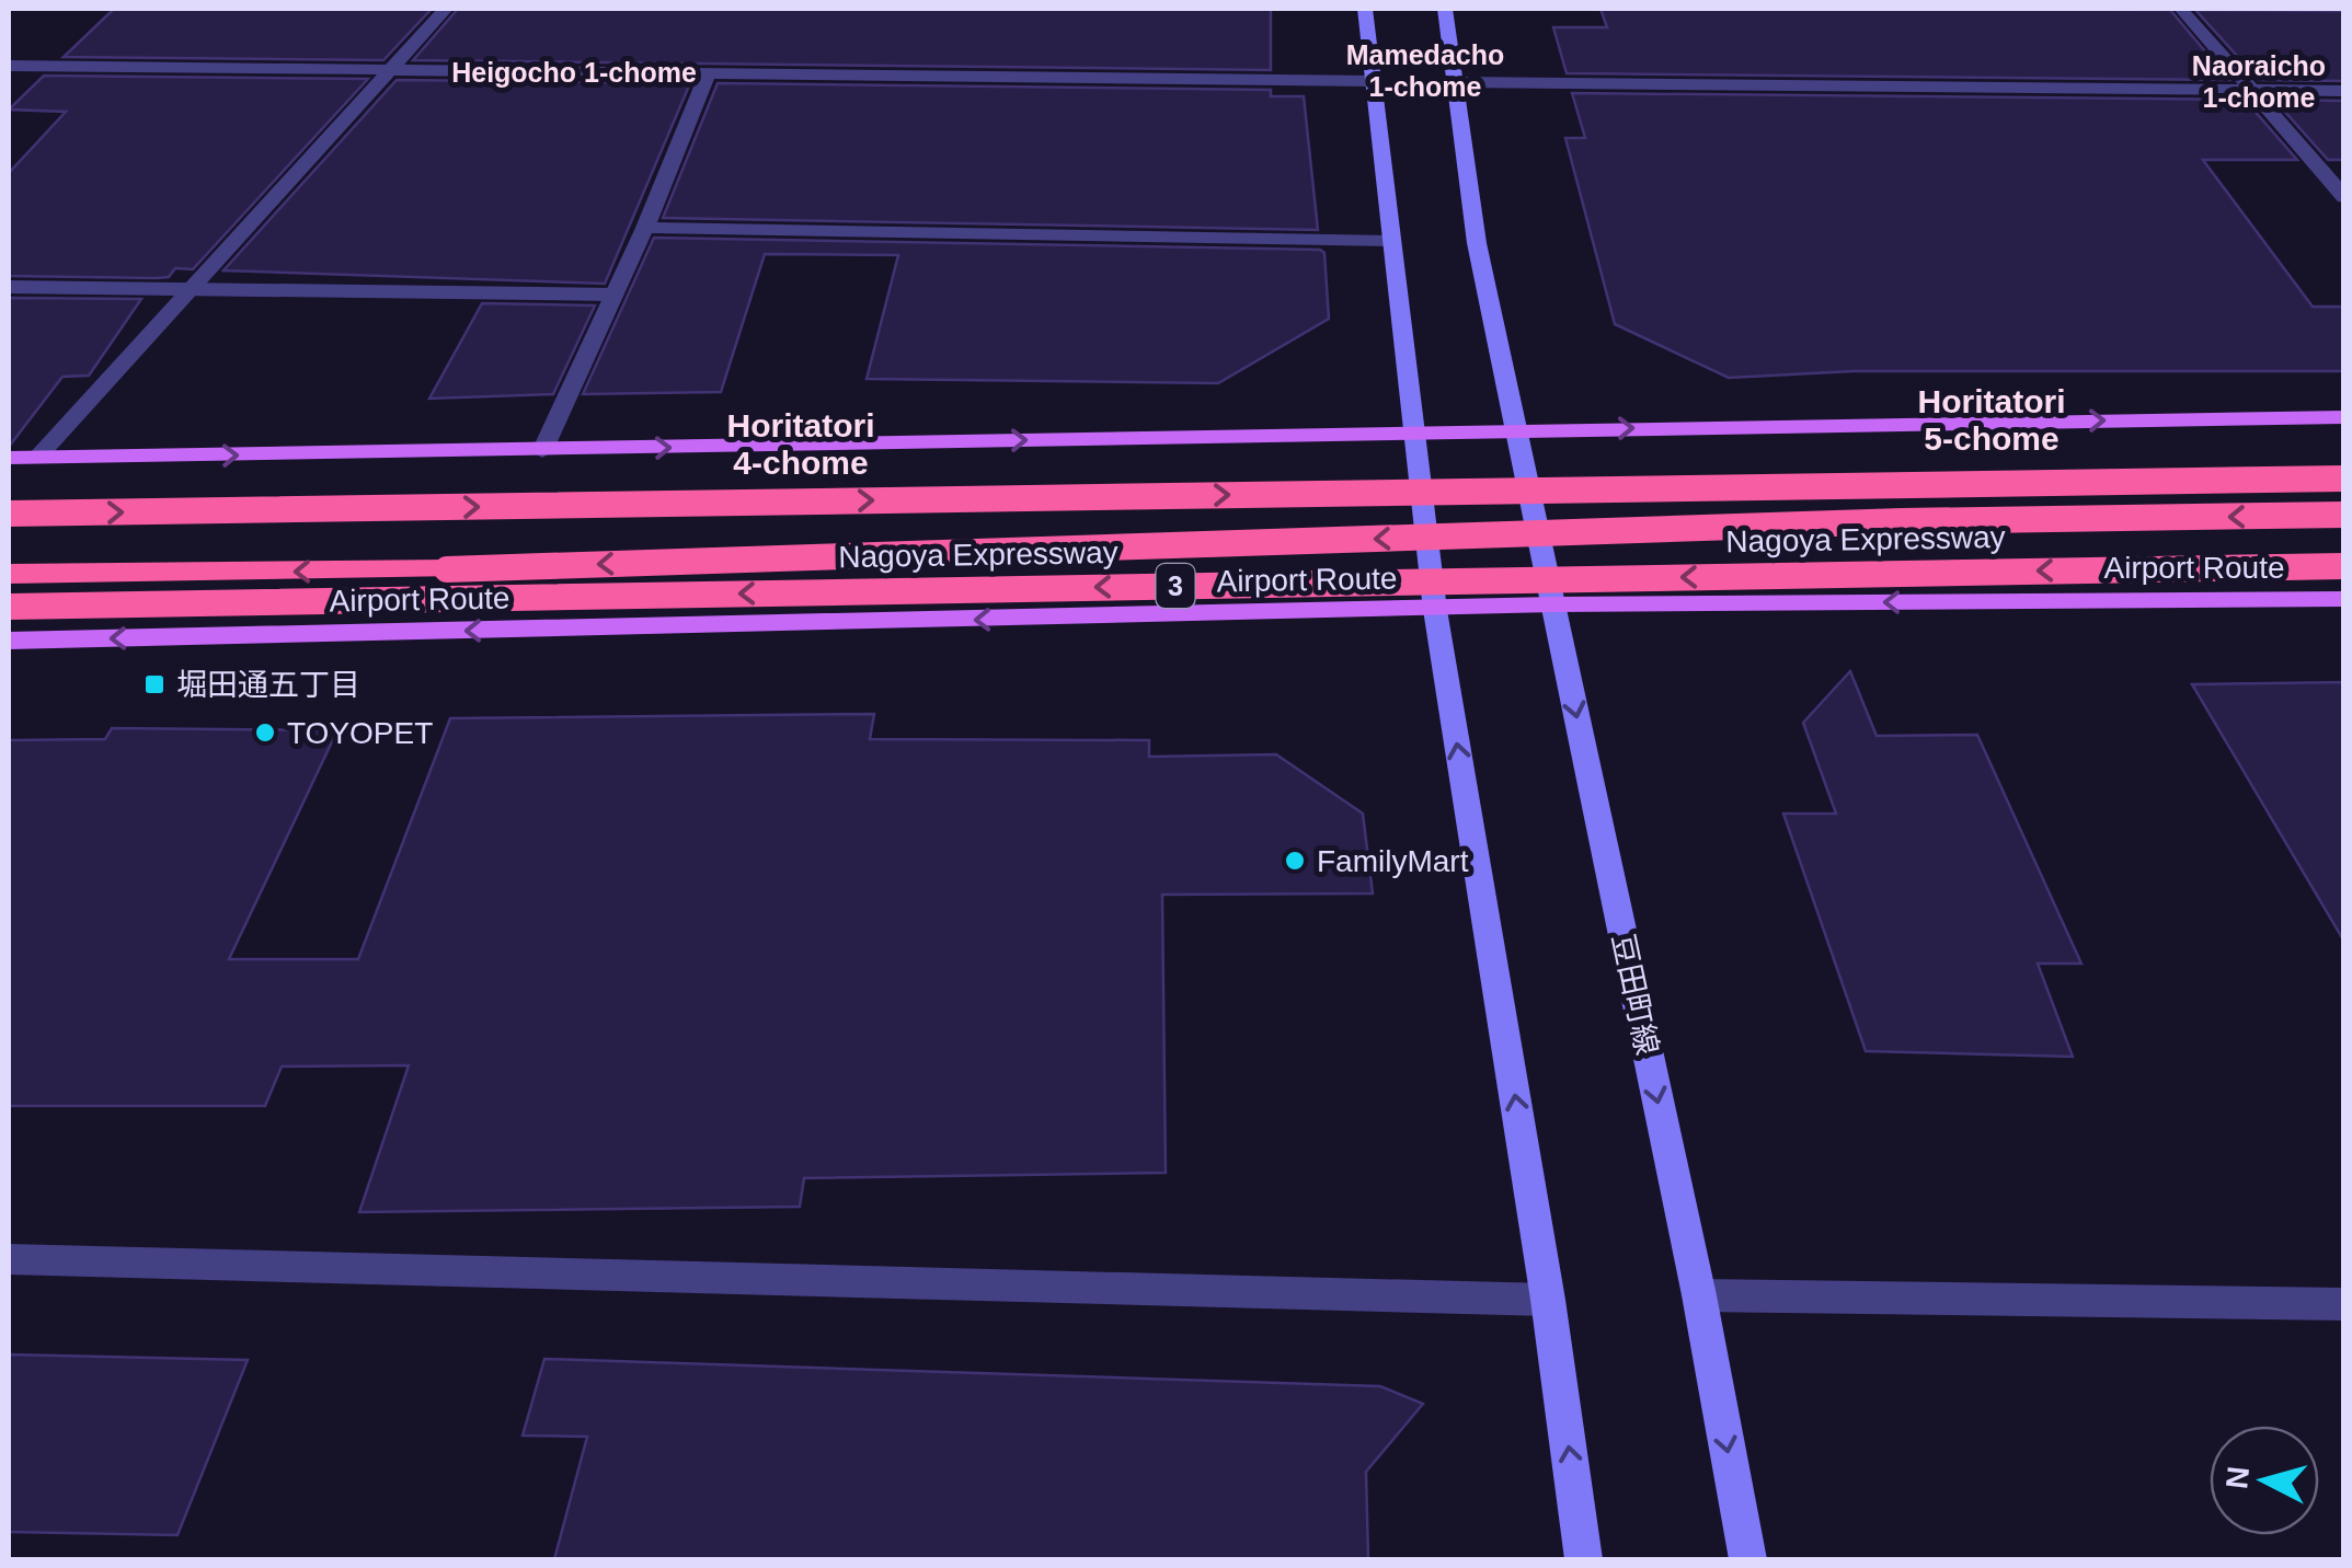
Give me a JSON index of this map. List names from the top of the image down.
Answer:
{
  "streets": {
    "highway": ["Nagoya Expressway", "3"],
    "main road": ["Airport Route"],
    "street": ["豆田町線"]
  },
  "crossings": [
    ["Airport Route", "豆田町線"]
  ],
  "districts": [
    "Mamedacho 1-chome",
    "Naoraicho 1-chome",
    "Heigocho 1-chome",
    "Horitatori 5-chome",
    "Horitatori 4-chome"
  ],
  "places": {
    "transit": ["堀田通五丁目"],
    "other": ["TOYOPET", "FamilyMart"]
  },
  "north": "left"
}
